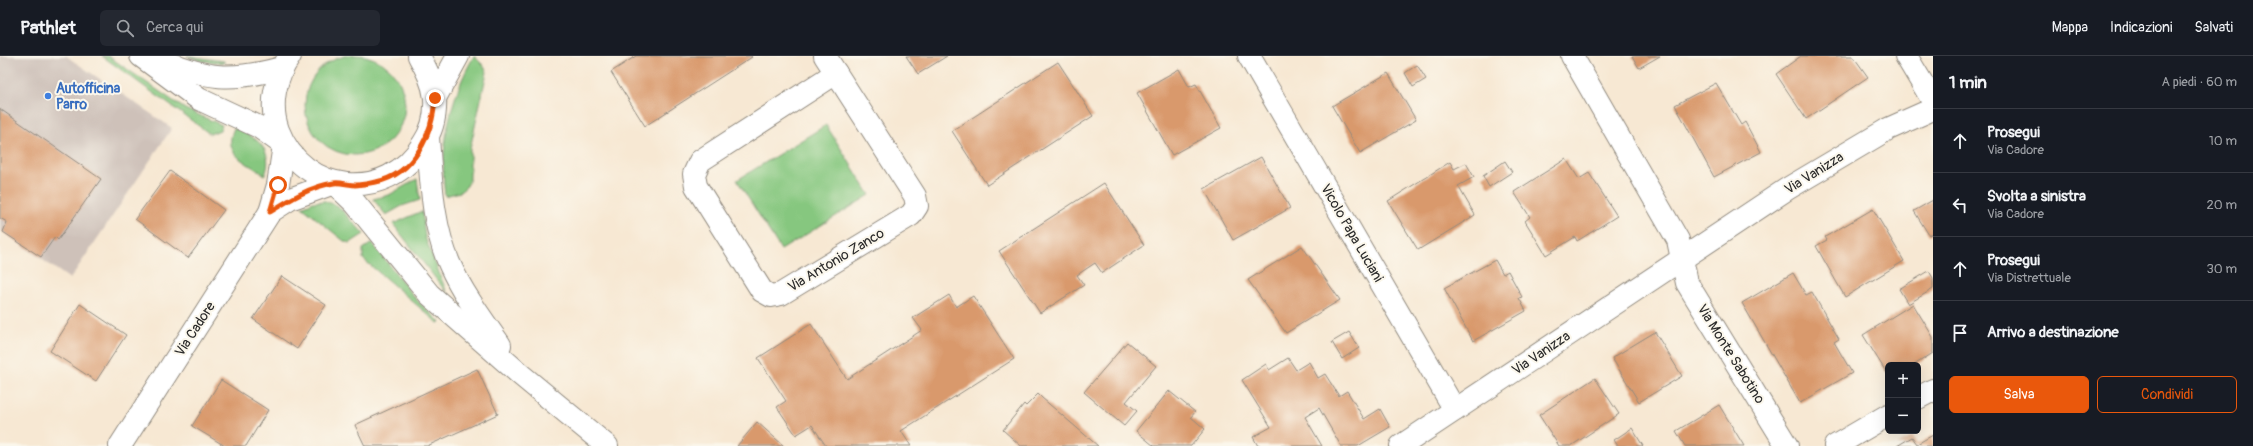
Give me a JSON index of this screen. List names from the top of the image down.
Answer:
{
  "streets": {
    "street": [
      "Via Vanizza",
      "Vicolo Papa Luciani",
      "Via Antonio Zanco",
      "Via Cadore",
      "Via Monte Sabotino"
    ]
  },
  "crossings": [
    ["Via Vanizza", "Vicolo Papa Luciani"],
    ["Via Vanizza", "Via Monte Sabotino"]
  ],
  "places": ["Autofficina Parro"],
  "page": {
    "header": "Pathlet",
    "search": "Cerca qui",
    "nav": ["Mappa", "Indicazioni", "Salvati"],
    "heading": ["1 min", "A piedi · 60 m"],
    "list": [
      ["Prosegui", "Via Cadore", "10 m"],
      ["Svolta a sinistra", "Via Cadore", "20 m"],
      ["Prosegui", "Via Distrettuale", "30 m"],
      "Arrivo a destinazione"
    ],
    "map_buttons": ["+", "−"],
    "buttons": ["Salva", "Condividi"]
  }
}
